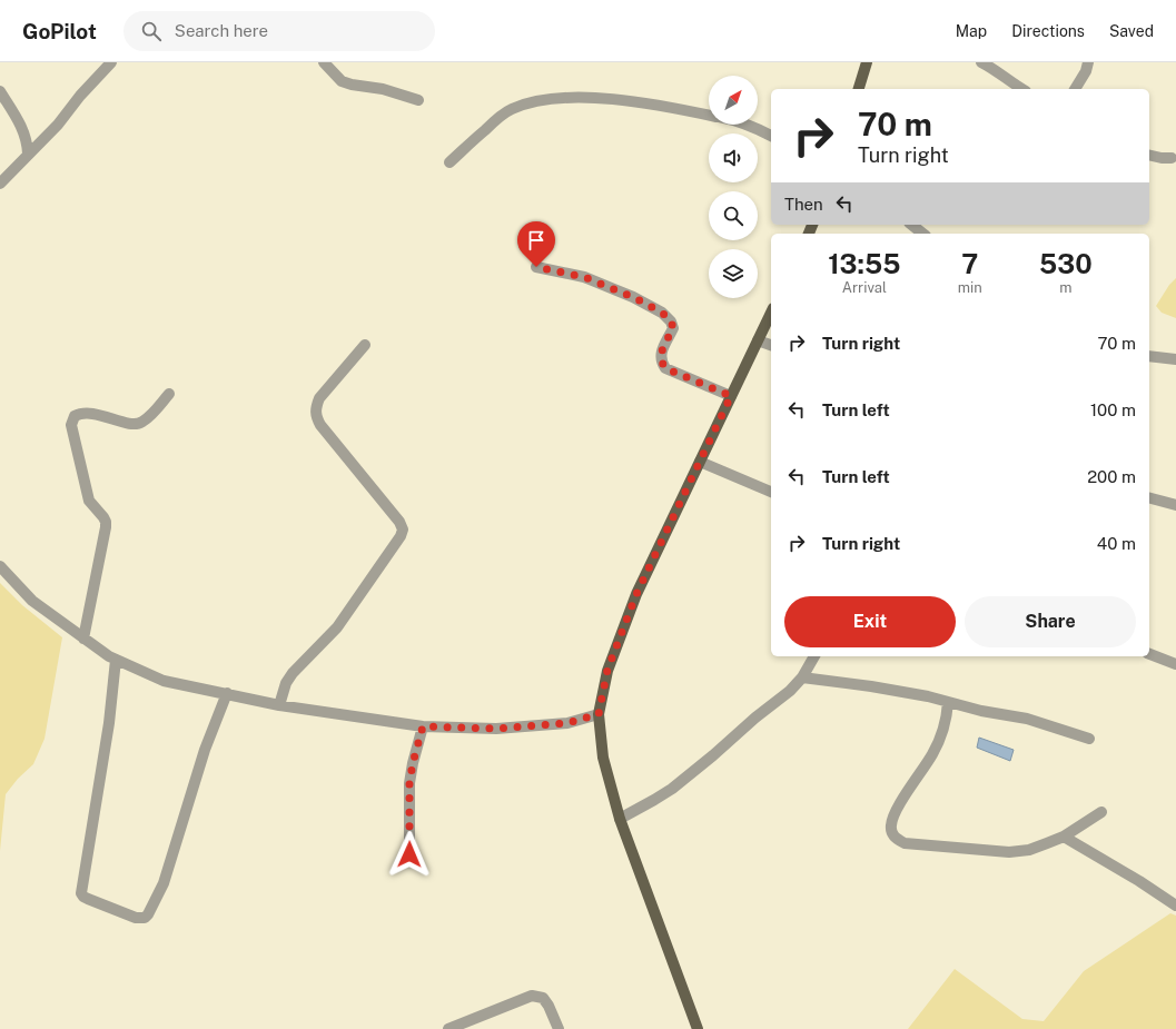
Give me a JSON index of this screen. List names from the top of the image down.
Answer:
{
  "north": "top right",
  "page": {
    "header": "GoPilot",
    "search": "Search here",
    "nav": ["Map", "Directions", "Saved"],
    "turn": ["70 m", "Turn right"],
    "then": "Then",
    "eta": [
      "13:55",
      "Arrival",
      "7",
      "min",
      "530",
      "m"
    ],
    "list": [
      {
        "name": "Turn right",
        "value": "70 m"
      },
      {
        "name": "Turn left",
        "value": "100 m"
      },
      {
        "name": "Turn left",
        "value": "200 m"
      },
      {
        "name": "Turn right",
        "value": "40 m"
      }
    ],
    "buttons": ["Exit", "Share"]
  }
}
